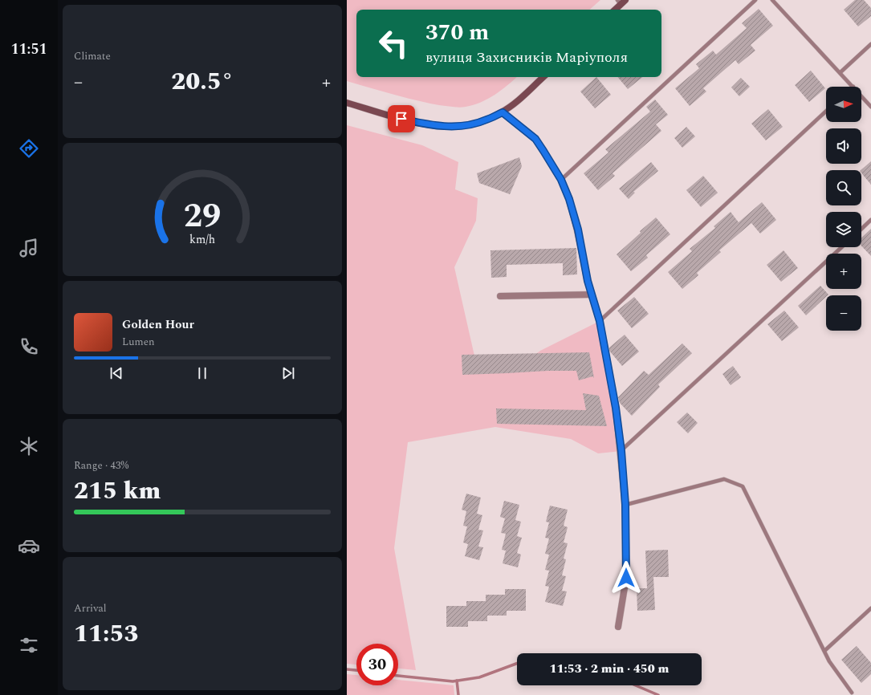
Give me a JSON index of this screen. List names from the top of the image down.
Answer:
{
  "north": "right",
  "page": {
    "tabs": "11:51",
    "tile": [
      "Climate",
      ["Range · 43%", "215 km"],
      ["Arrival", "11:53"]
    ],
    "turn": ["370 m", "вулиця Захисників Маріуполя"],
    "heat": ["−", "20.5°", "+"],
    "map_buttons": ["+", "−"],
    "song": ["Golden Hour", "Lumen"],
    "limit": "30",
    "trip": "11:53 · 2 min · 450 m",
    "gauge": ["29", "km/h"]
  }
}
